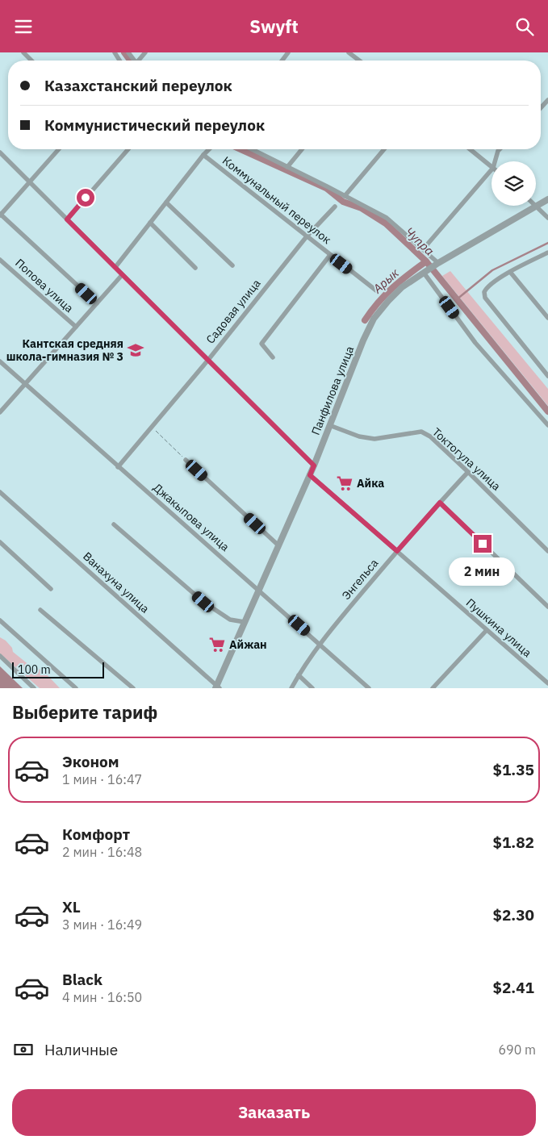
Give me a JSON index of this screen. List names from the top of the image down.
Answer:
{
  "streets": {
    "street": [
      "Коммунальный переулок",
      "Попова улица",
      "Садовая улица",
      "Панфилова улица",
      "Токтогула улица",
      "Джакыпова улица",
      "Энгельса",
      "Ванахуна улица",
      "Пушкина улица"
    ]
  },
  "crossings": [
    ["Коммунальный переулок", "Садовая улица"],
    ["Садовая улица", "Джакыпова улица"],
    ["Панфилова улица", "Токтогула улица"],
    ["Панфилова улица", "Джакыпова улица"],
    ["Панфилова улица", "Ванахуна улица"],
    ["Панфилова улица", "Пушкина улица"],
    ["Токтогула улица", "Энгельса"],
    ["Джакыпова улица", "Энгельса"],
    ["Энгельса", "Пушкина улица"]
  ],
  "water": ["Чупра", "Арык"],
  "places": {
    "school or university": ["Кантская средняя школа-гимназия № 3"],
    "supermarket": ["Айка", "Айжан"]
  },
  "scale_bar": "100 m",
  "page": {
    "header": "Swyft",
    "banner": ["Казахстанский переулок", "Коммунистический переулок"],
    "bubble": "2 мин",
    "scale": "100 m",
    "heading": "Выберите тариф",
    "list": [
      {
        "name": "Эконом",
        "note": "1 мин · 16:47",
        "value": "$1.35"
      },
      {
        "name": "Комфорт",
        "note": "2 мин · 16:48",
        "value": "$1.82"
      },
      {
        "name": "XL",
        "note": "3 мин · 16:49",
        "value": "$2.30"
      },
      {
        "name": "Black",
        "note": "4 мин · 16:50",
        "value": "$2.41"
      }
    ],
    "pay": ["Наличные", "690 m"],
    "buttons": "Заказать"
  }
}
